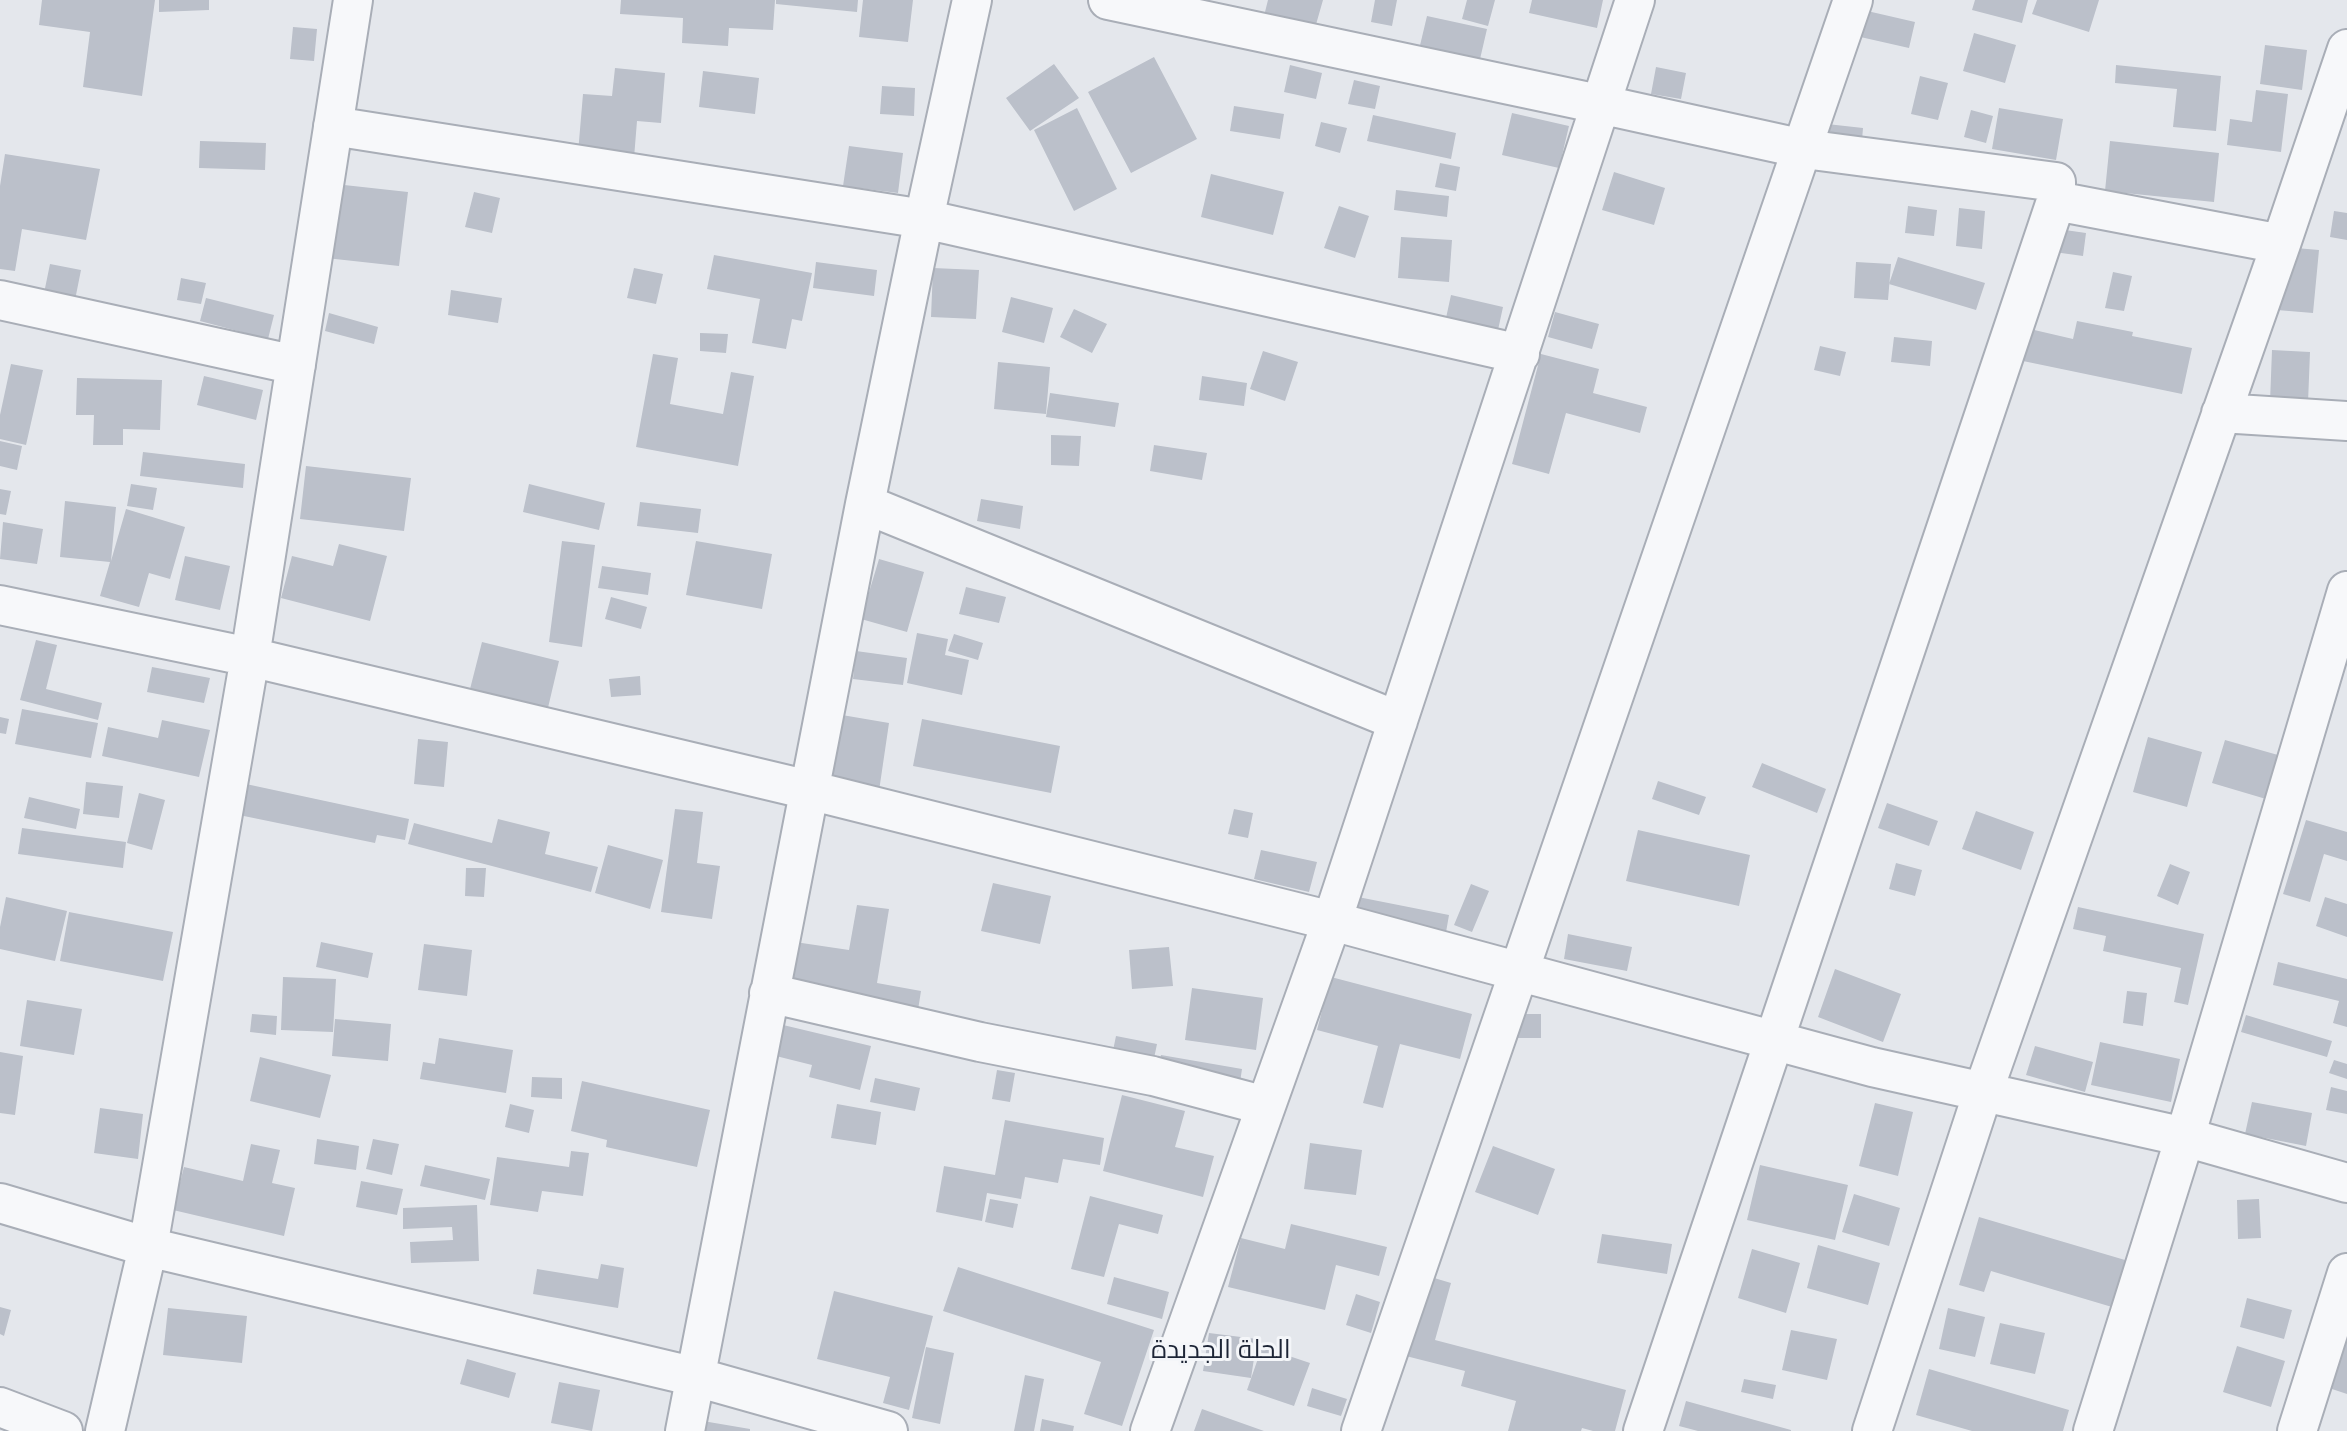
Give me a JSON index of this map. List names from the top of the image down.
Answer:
{
  "districts": ["الحلة الجديدة"]
}
